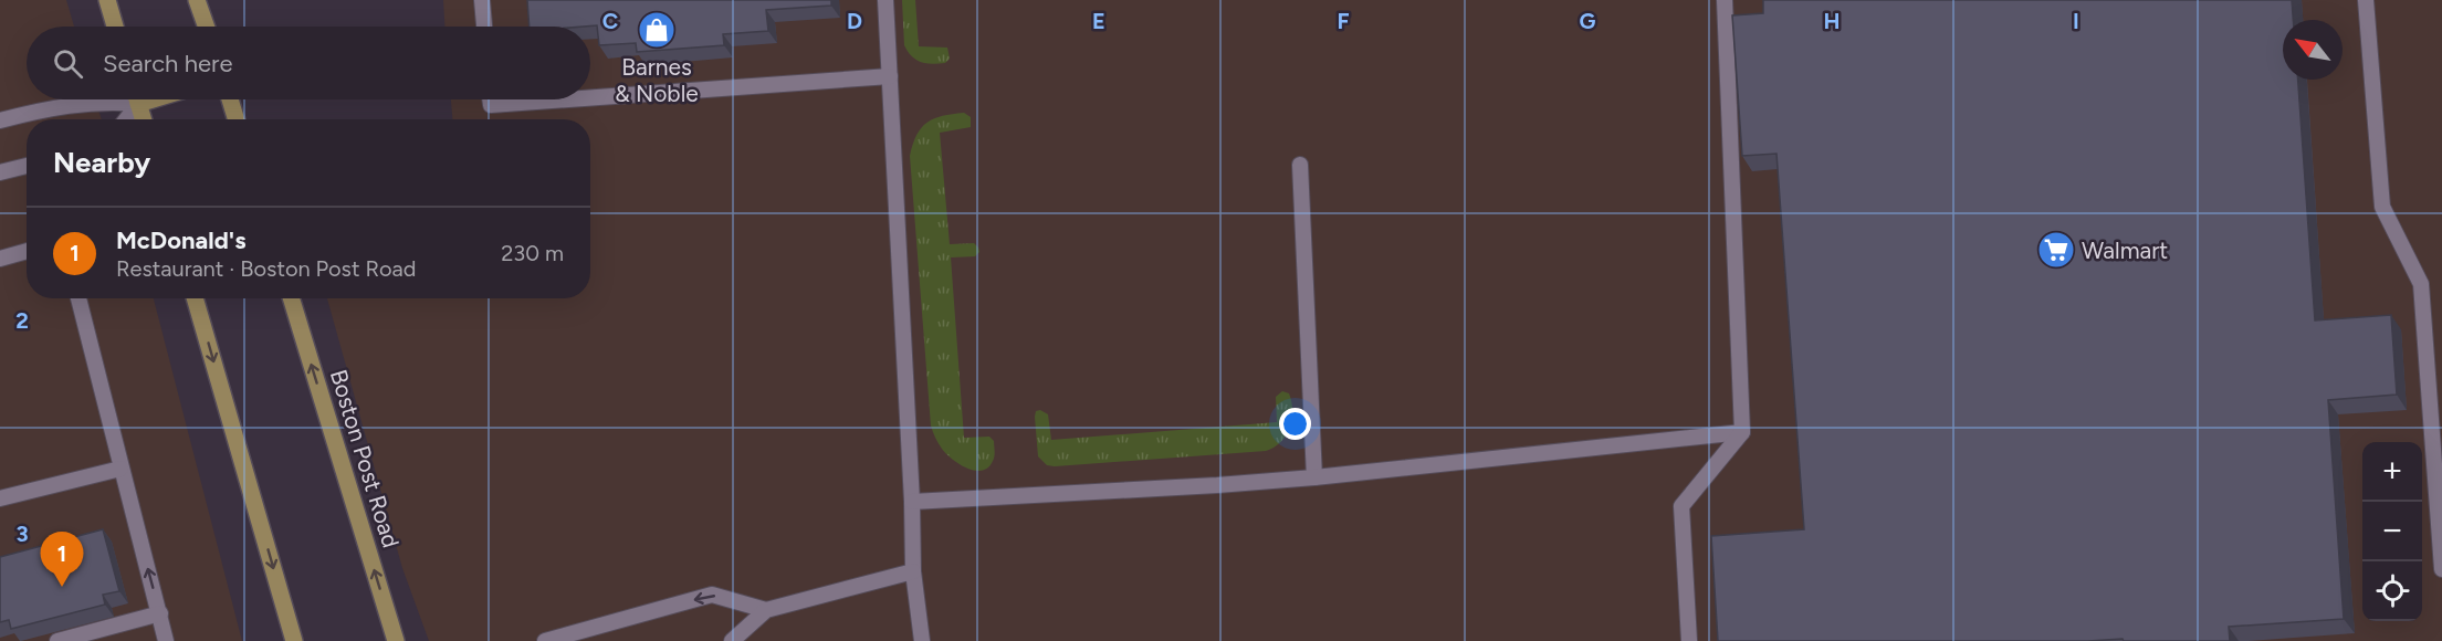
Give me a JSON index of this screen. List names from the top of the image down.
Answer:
{
  "streets": {
    "main road": ["Boston Post Road"]
  },
  "places": {
    "shop": ["Barnes & Noble"],
    "supermarket": ["Walmart"]
  },
  "north": "top left",
  "page": {
    "search": "Search here",
    "heading": "Nearby",
    "list": [
      {
        "mark": "1",
        "name": "McDonald's",
        "note": "Restaurant · Boston Post Road",
        "value": "230 m"
      }
    ],
    "map_buttons": ["+", "−"],
    "pins": "1"
  },
  "grid": {
    "columns": [
      "C",
      "D",
      "E",
      "F",
      "G",
      "H",
      "I"
    ],
    "rows": ["2", "3"]
  }
}
